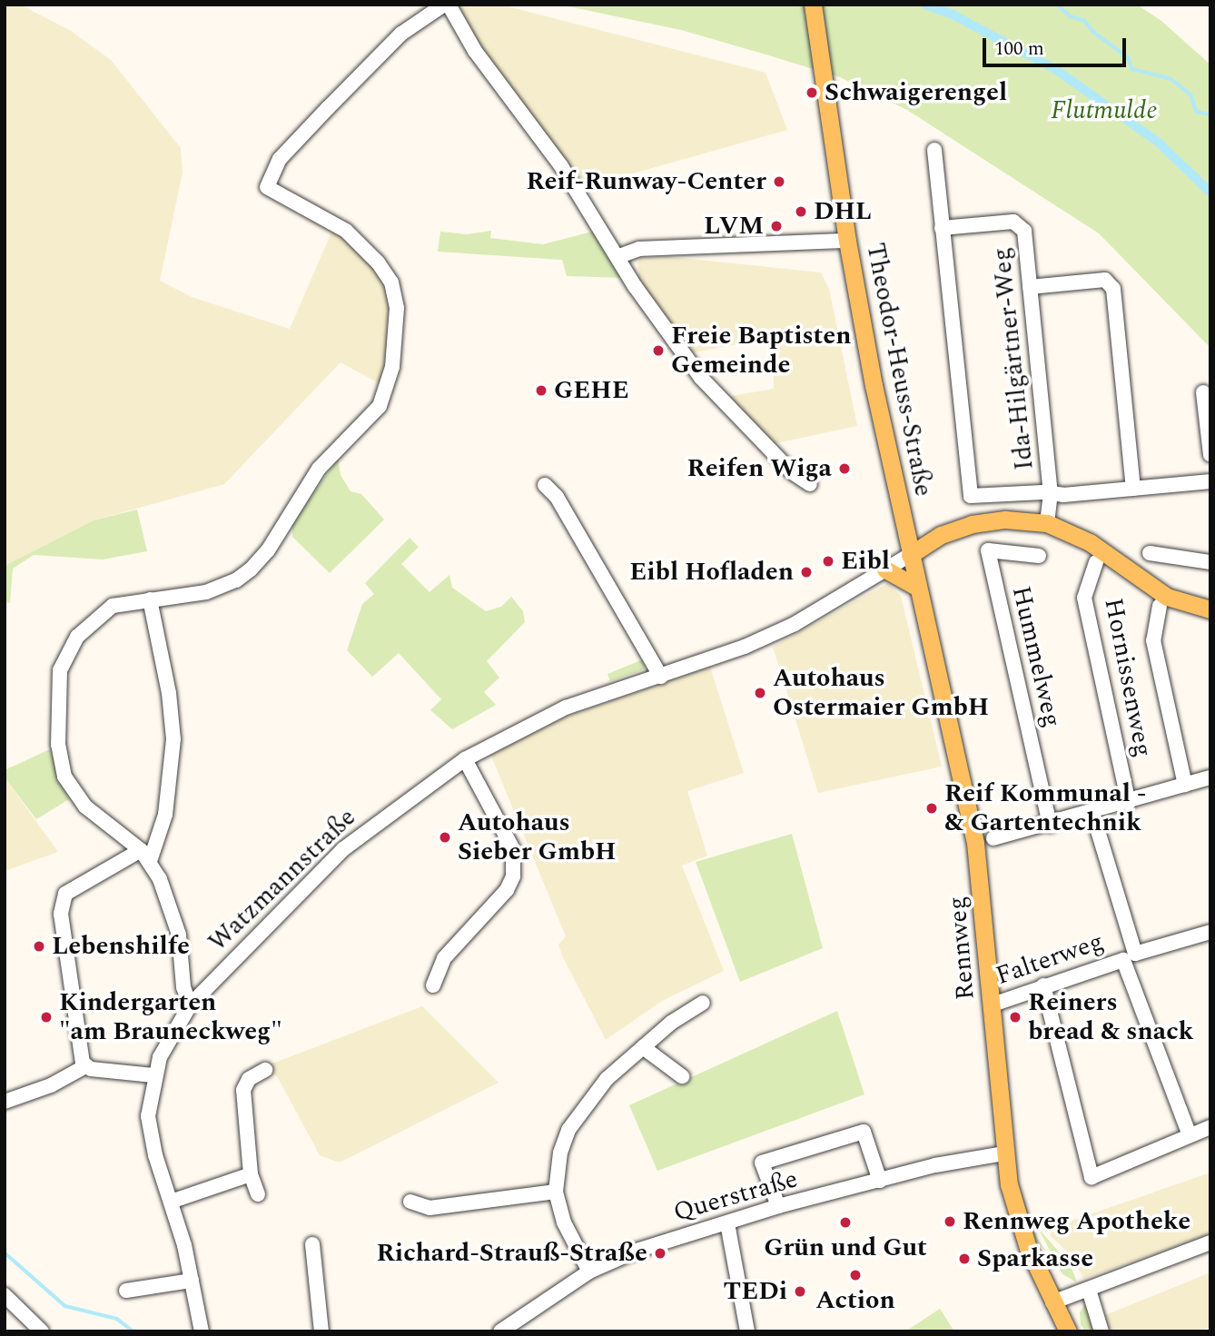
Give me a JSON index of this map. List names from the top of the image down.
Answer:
{
  "streets": {
    "main road": ["Theodor-Heuss-Straße", "Rennweg"],
    "street": [
      "Ida-Hilgärtner-Weg",
      "Hummelweg",
      "Hornissenweg",
      "Watzmannstraße",
      "Falterweg",
      "Querstraße"
    ]
  },
  "crossings": [
    ["Theodor-Heuss-Straße", "Watzmannstraße"],
    ["Theodor-Heuss-Straße", "Rennweg"],
    ["Watzmannstraße", "Rennweg"],
    ["Rennweg", "Falterweg"],
    ["Rennweg", "Querstraße"]
  ],
  "parks": ["Flutmulde"],
  "places": [
    "Schwaigerengel",
    "Reif-Runway-Center",
    "DHL",
    "LVM",
    "Freie Baptisten Gemeinde",
    "GEHE",
    "Reifen Wiga",
    "Eibl",
    "Eibl Hofladen",
    "Autohaus Ostermaier GmbH",
    "Reif Kommunal - & Gartentechnik",
    "Autohaus Sieber GmbH",
    "Lebenshilfe",
    "Kindergarten \"am Brauneckweg\"",
    "Reiners bread & snack",
    "Rennweg Apotheke",
    "Grün und Gut",
    "Richard-Strauß-Straße",
    "Sparkasse",
    "Action",
    "TEDi"
  ],
  "scale_bar": "100 m"
}
